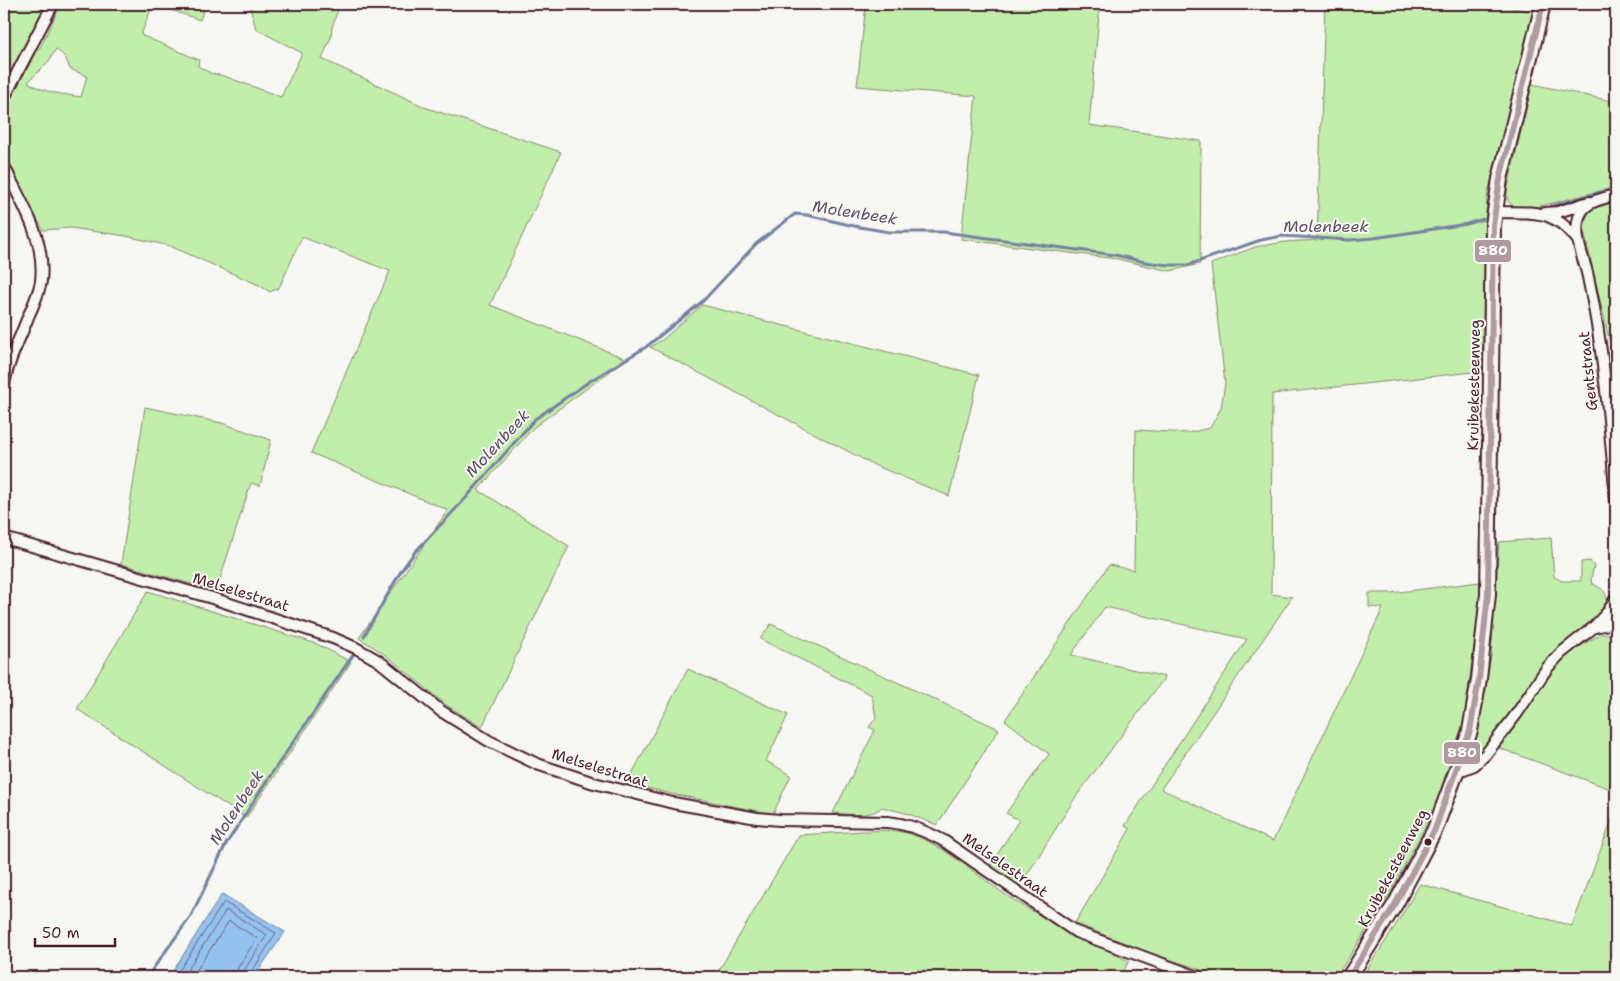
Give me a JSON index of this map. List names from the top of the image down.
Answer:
{
  "streets": {
    "street": ["Gentstraat", "Kruibekesteenweg", "Melselestraat"]
  },
  "crossings": [
    ["Gentstraat", "Kruibekesteenweg"]
  ],
  "water": ["Molenbeek"],
  "lines": ["transit line 880"],
  "scale_bar": "50 m"
}
